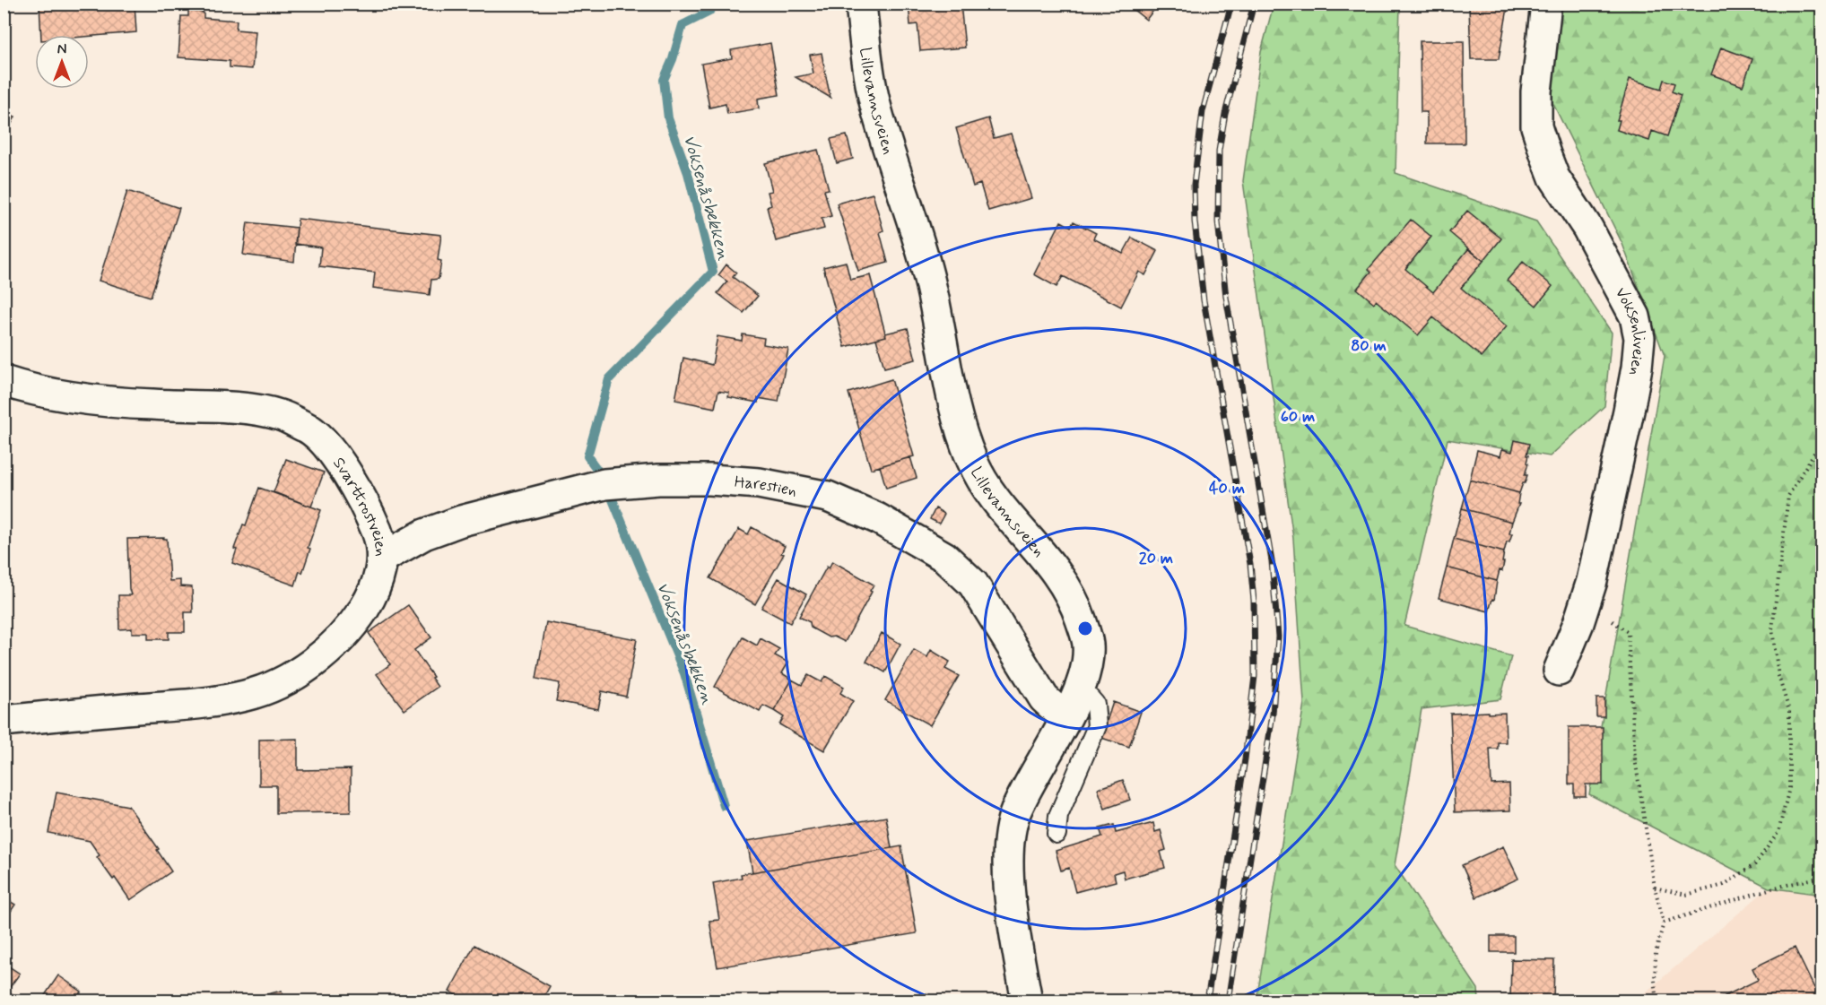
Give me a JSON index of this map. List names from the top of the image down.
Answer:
{
  "streets": {
    "street": [
      "Lillevannsveien",
      "Voksenliveien",
      "Harestien",
      "Svarttrostveien"
    ]
  },
  "crossings": [
    ["Lillevannsveien", "Harestien"],
    ["Harestien", "Svarttrostveien"]
  ],
  "water": ["Voksenåsbekken"],
  "north": "top",
  "rings": [
    "80 m",
    "60 m",
    "40 m",
    "20 m"
  ]
}
